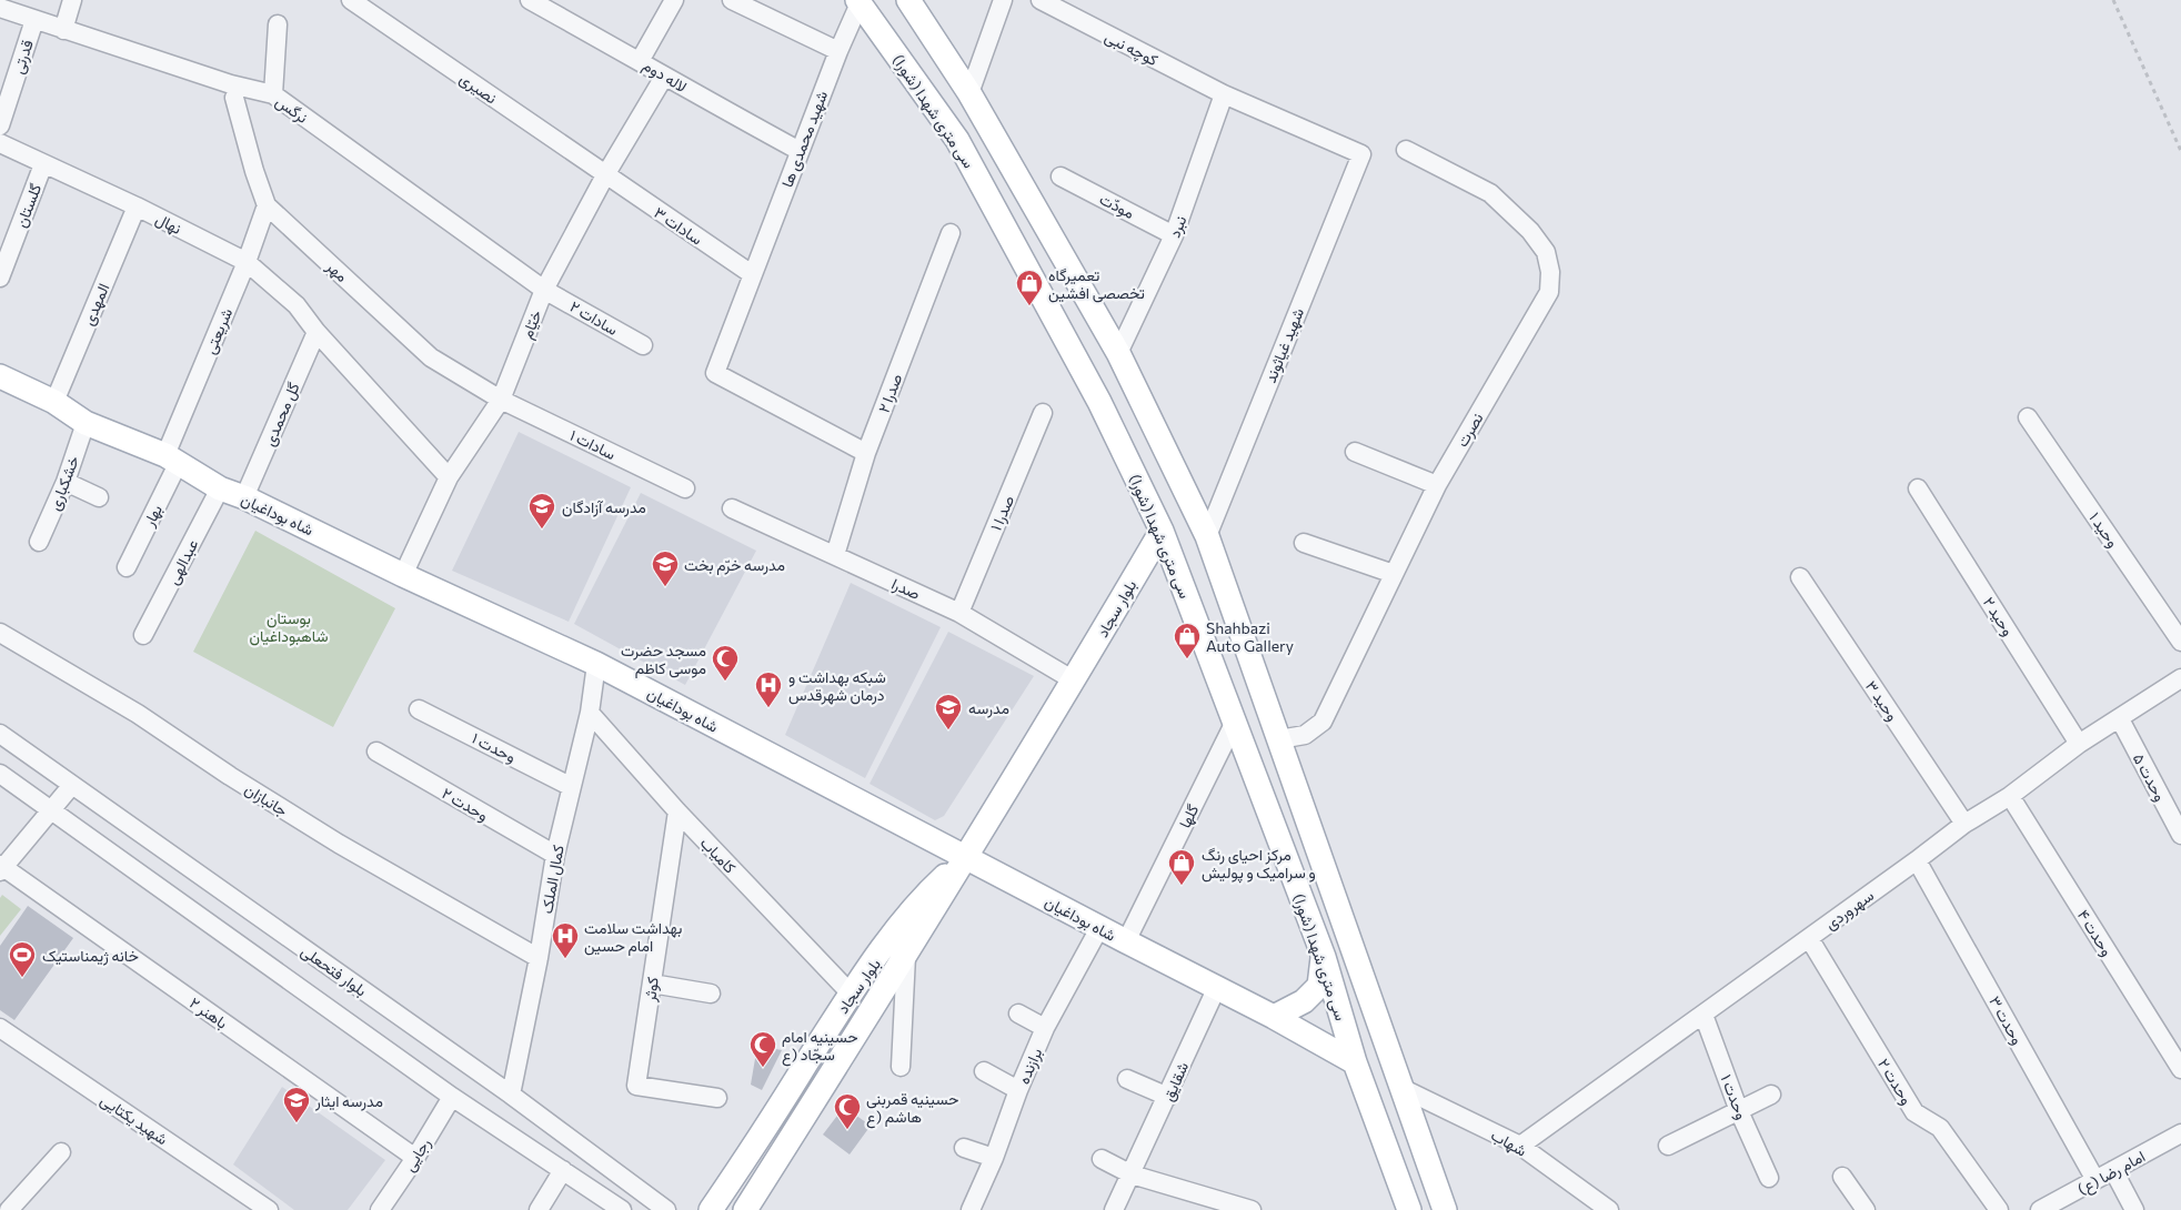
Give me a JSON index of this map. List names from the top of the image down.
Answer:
{
  "streets": {
    "main road": ["سی متری شهدا (شورا)", "شاه بوداغیان", "بلوار سجاد"],
    "street": [
      "کوچه نبی",
      "قدرتی",
      "لاله دوم",
      "نصیری",
      "نرگس",
      "شهید محمدی ها",
      "گلستان",
      "مودّت",
      "نهال",
      "سادات ۳",
      "نبرد",
      "مهر",
      "المهدی",
      "سادات ۲",
      "خیّام",
      "شریعتی",
      "شهید غیاثوند",
      "صدرا ۲",
      "گل محمدی",
      "نصرت",
      "سادات ۱",
      "خشکباری",
      "صدرا ۱",
      "بهار",
      "وحید ۱",
      "عبدالهی",
      "صدرا",
      "وحید ۲",
      "وحید ۳",
      "وحدت ۱",
      "وحدت ۵",
      "جانبازان",
      "وحدت ۲",
      "گلها",
      "کامیاب",
      "کمال الملک",
      "سهروردی",
      "وحدت ۴",
      "بلوار فتحعلی",
      "کوثر",
      "باهنر ۲",
      "وحدت ۳",
      "برازنده",
      "شقایق",
      "شهید یکتایی",
      "شهاب",
      "رجایی",
      "امام رضا (ع)"
    ]
  },
  "crossings": [
    ["کوچه نبی", "نبرد"],
    ["کوچه نبی", "شهید غیاثوند"],
    ["قدرتی", "نرگس"],
    ["لاله دوم", "شهید محمدی ها"],
    ["لاله دوم", "خیّام"],
    ["نصیری", "سادات ۳"],
    ["نصیری", "خیّام"],
    ["نرگس", "سادات ۲"],
    ["نرگس", "خیّام"],
    ["سی متری شهدا (شورا)", "شهید محمدی ها"],
    ["سی متری شهدا (شورا)", "شاه بوداغیان"],
    ["سی متری شهدا (شورا)", "بلوار سجاد"],
    ["سی متری شهدا (شورا)", "گلها"],
    ["شهید محمدی ها", "سادات ۳"],
    ["شهید محمدی ها", "صدرا ۲"],
    ["گلستان", "نهال"],
    ["مودّت", "نبرد"],
    ["نهال", "المهدی"],
    ["نهال", "خیّام"],
    ["نهال", "شریعتی"],
    ["نهال", "گل محمدی"],
    ["سادات ۳", "خیّام"],
    ["مهر", "خیّام"],
    ["مهر", "شریعتی"],
    ["مهر", "سادات ۱"],
    ["المهدی", "شاه بوداغیان"],
    ["سادات ۲", "خیّام"],
    ["خیّام", "سادات ۱"],
    ["خیّام", "شاه بوداغیان"],
    ["شریعتی", "شاه بوداغیان"],
    ["شریعتی", "بهار"],
    ["صدرا ۲", "صدرا"],
    ["گل محمدی", "شاه بوداغیان"],
    ["خشکباری", "شاه بوداغیان"],
    ["صدرا ۱", "صدرا"],
    ["شاه بوداغیان", "بهار"],
    ["شاه بوداغیان", "عبدالهی"],
    ["شاه بوداغیان", "بلوار سجاد"],
    ["شاه بوداغیان", "گلها"],
    ["شاه بوداغیان", "کمال الملک"],
    ["شاه بوداغیان", "برازنده"],
    ["شاه بوداغیان", "شقایق"],
    ["صدرا", "بلوار سجاد"],
    ["بلوار سجاد", "کامیاب"],
    ["وحید ۲", "سهروردی"],
    ["وحید ۳", "سهروردی"],
    ["وحدت ۱", "کمال الملک"],
    ["وحدت ۱", "سهروردی"],
    ["وحدت ۵", "سهروردی"],
    ["جانبازان", "کمال الملک"],
    ["وحدت ۲", "کمال الملک"],
    ["وحدت ۲", "سهروردی"],
    ["کامیاب", "کمال الملک"],
    ["کامیاب", "کوثر"],
    ["کمال الملک", "بلوار فتحعلی"],
    ["سهروردی", "وحدت ۴"],
    ["سهروردی", "وحدت ۳"],
    ["سهروردی", "شهاب"],
    ["باهنر ۲", "رجایی"],
    ["وحدت ۳", "امام رضا (ع)"]
  ],
  "parks": ["بوستان شاهبوداغیان"],
  "places": {
    "shop": ["تعمیرگاه تخصصی افشین", "Shahbazi Auto Gallery", "مرکز احیای رنگ و سرامیک و پولیش"],
    "school or university": [
      "مدرسه آزادگان",
      "مدرسه خرّم بخت",
      "مدرسه",
      "مدرسه ایثار"
    ],
    "mosque": ["مسجد حضرت موسی کاظم", "حسینیه امام سجّاد (ع", "حسینیه قمربنی هاشم (ع"],
    "hospital": ["شبکه بهداشت و درمان شهرقدس", "بهداشت سلامت امام حسین"],
    "sports": ["خانه ژیمناستیک"]
  }
}
